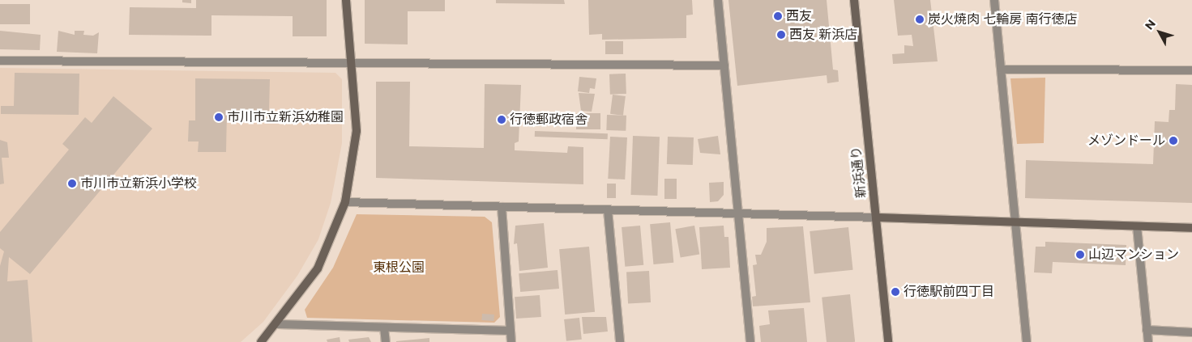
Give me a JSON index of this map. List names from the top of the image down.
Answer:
{
  "streets": {
    "street": ["新浜通り"]
  },
  "parks": ["東根公園"],
  "places": [
    "西友",
    "炭火焼肉 七輪房 南行徳店",
    "西友 新浜店",
    "市川市立新浜幼稚園",
    "行徳郵政宿舎",
    "メゾンドール",
    "市川市立新浜小学校",
    "山辺マンション",
    "行徳駅前四丁目"
  ],
  "north": "top left"
}
